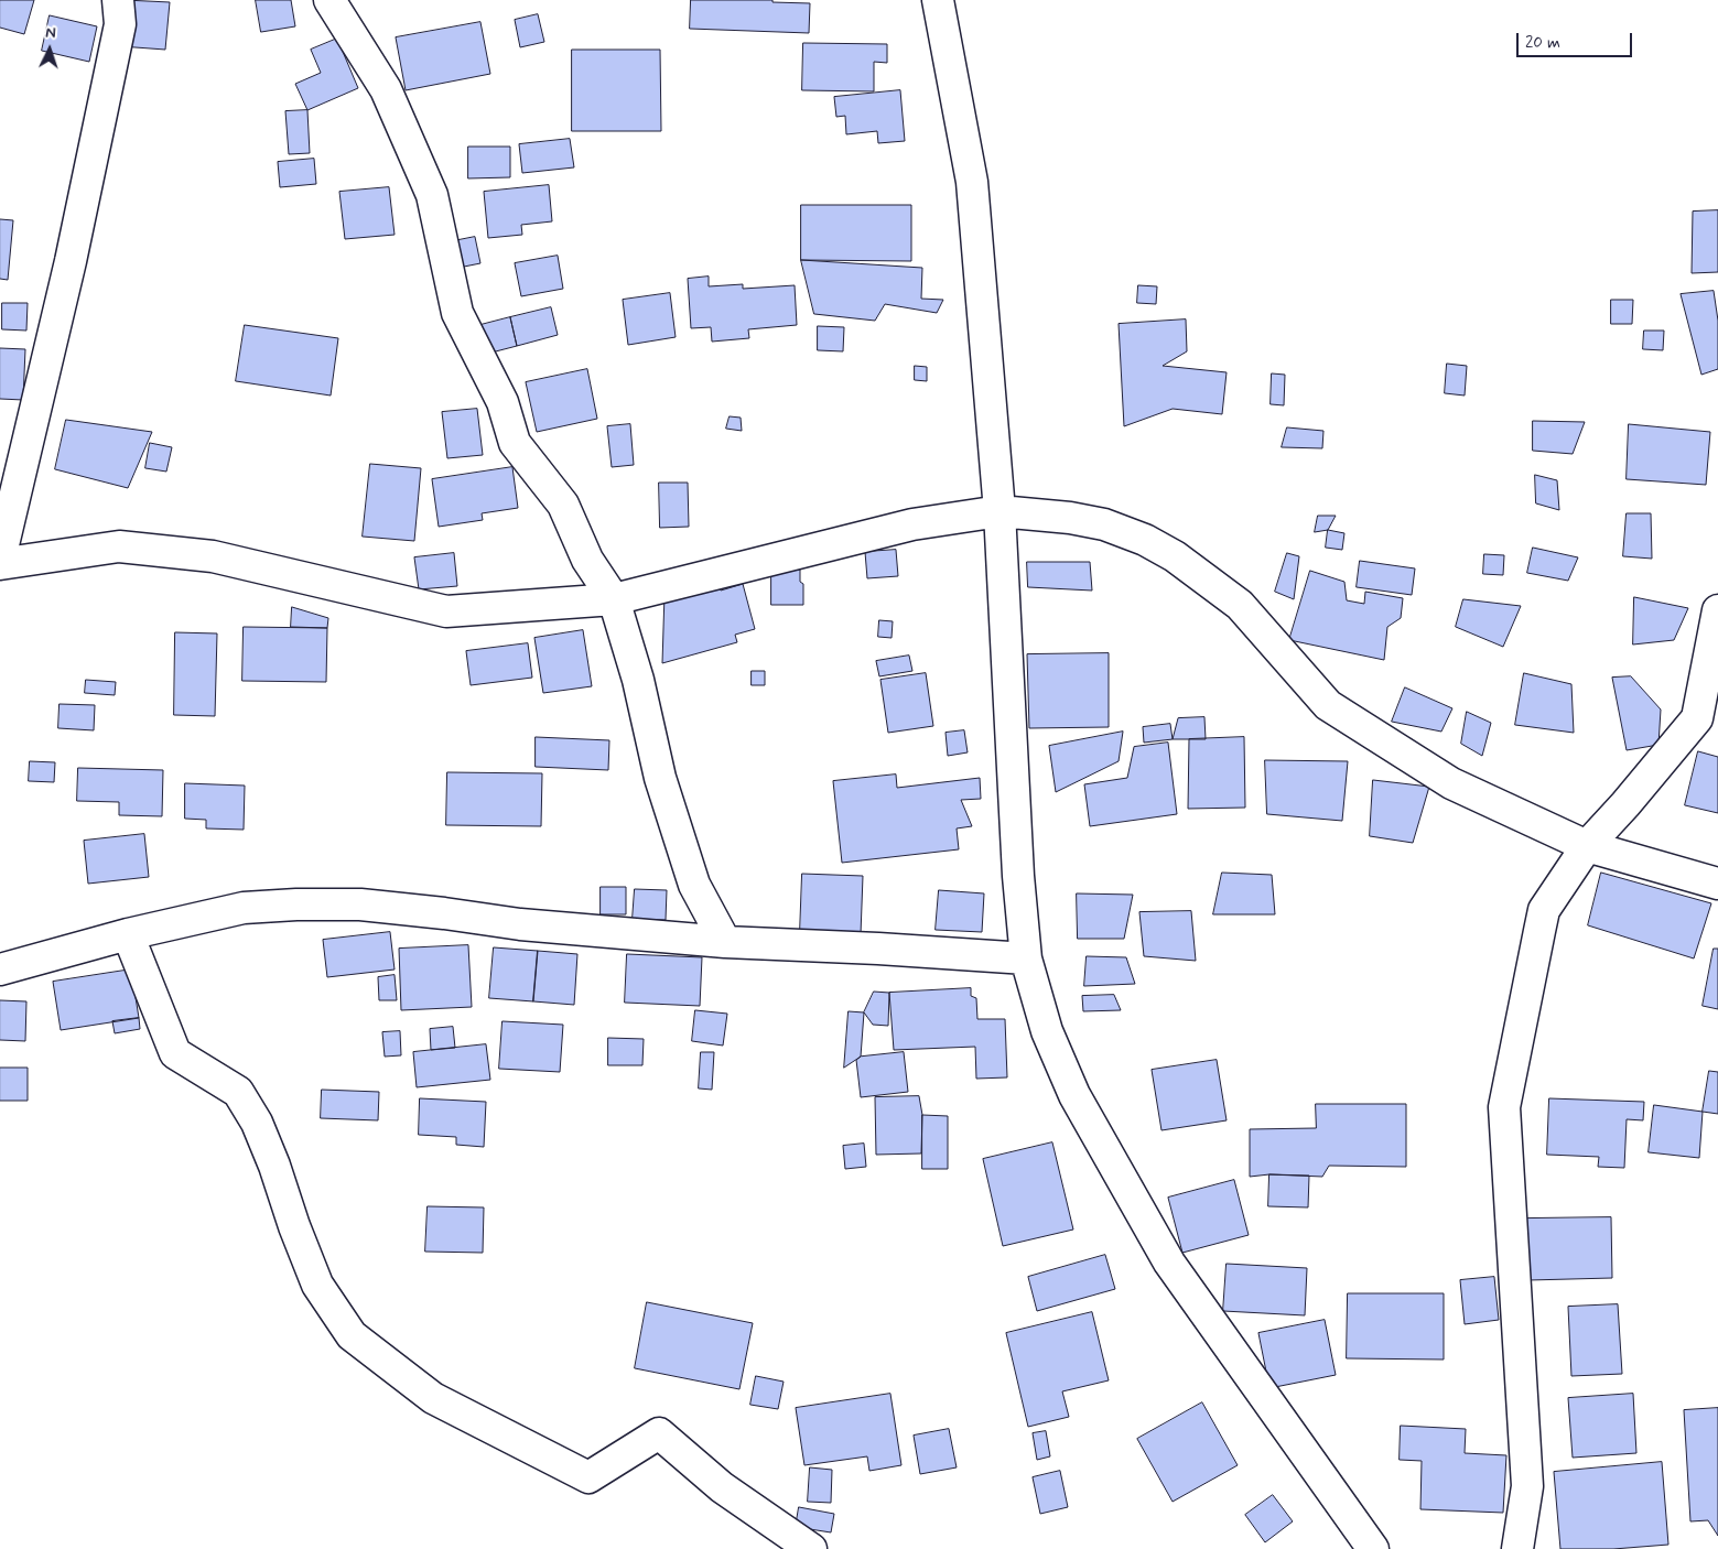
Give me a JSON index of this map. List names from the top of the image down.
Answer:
{
  "scale_bar": "20 m",
  "north": "top"
}
